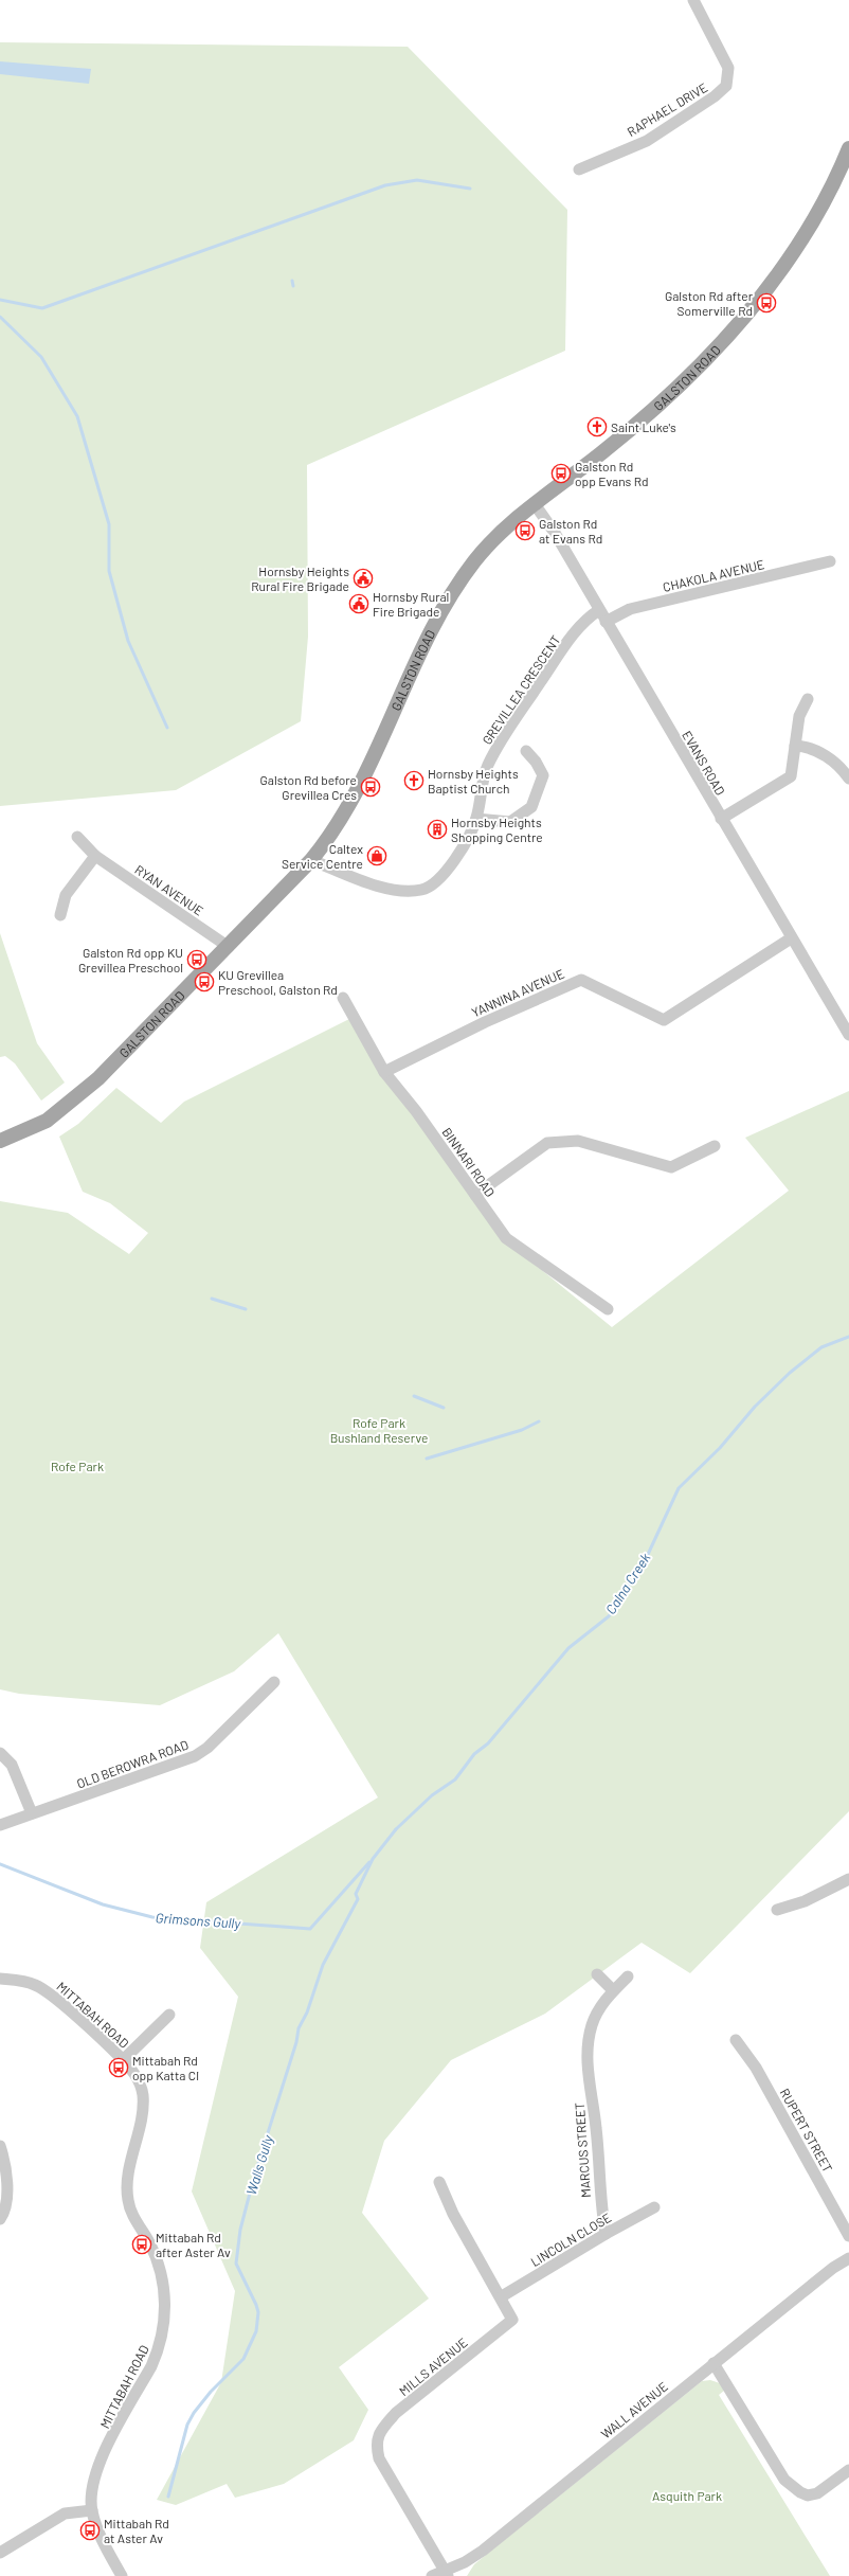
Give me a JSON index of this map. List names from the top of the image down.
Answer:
{
  "streets": {
    "main road": ["GALSTON ROAD"],
    "street": [
      "RAPHAEL DRIVE",
      "CHAKOLA AVENUE",
      "GREVILLEA CRESCENT",
      "EVANS ROAD",
      "RYAN AVENUE",
      "YANNINA AVENUE",
      "BINNARI ROAD",
      "OLD BEROWRA ROAD",
      "MITTABAH ROAD",
      "RUPERT STREET",
      "MARCUS STREET",
      "LINCOLN CLOSE",
      "MILLS AVENUE",
      "WALL AVENUE"
    ]
  },
  "crossings": [
    ["GALSTON ROAD", "GREVILLEA CRESCENT"],
    ["GALSTON ROAD", "EVANS ROAD"],
    ["GALSTON ROAD", "RYAN AVENUE"],
    ["CHAKOLA AVENUE", "EVANS ROAD"],
    ["GREVILLEA CRESCENT", "EVANS ROAD"],
    ["EVANS ROAD", "YANNINA AVENUE"],
    ["YANNINA AVENUE", "BINNARI ROAD"],
    ["MARCUS STREET", "LINCOLN CLOSE"],
    ["LINCOLN CLOSE", "MILLS AVENUE"],
    ["MILLS AVENUE", "WALL AVENUE"]
  ],
  "water": ["Calna Creek", "Grimsons Gully", "Walls Gully"],
  "parks": ["Rofe Park Bushland Reserve", "Rofe Park", "Asquith Park"],
  "places": {
    "bus stop": [
      "Galston Rd after Somerville Rd",
      "Galston Rd opp Evans Rd",
      "Galston Rd at Evans Rd",
      "Galston Rd before Grevillea Cres",
      "Galston Rd opp KU Grevillea Preschool",
      "KU Grevillea Preschool, Galston Rd",
      "Mittabah Rd opp Katta Cl",
      "Mittabah Rd after Aster Av",
      "Mittabah Rd at Aster Av"
    ],
    "church": ["Saint Luke's", "Hornsby Heights Baptist Church"],
    "public building": ["Hornsby Heights Rural Fire Brigade", "Hornsby Rural Fire Brigade"],
    "building": ["Hornsby Heights Shopping Centre"],
    "shop": ["Caltex Service Centre"]
  }
}
